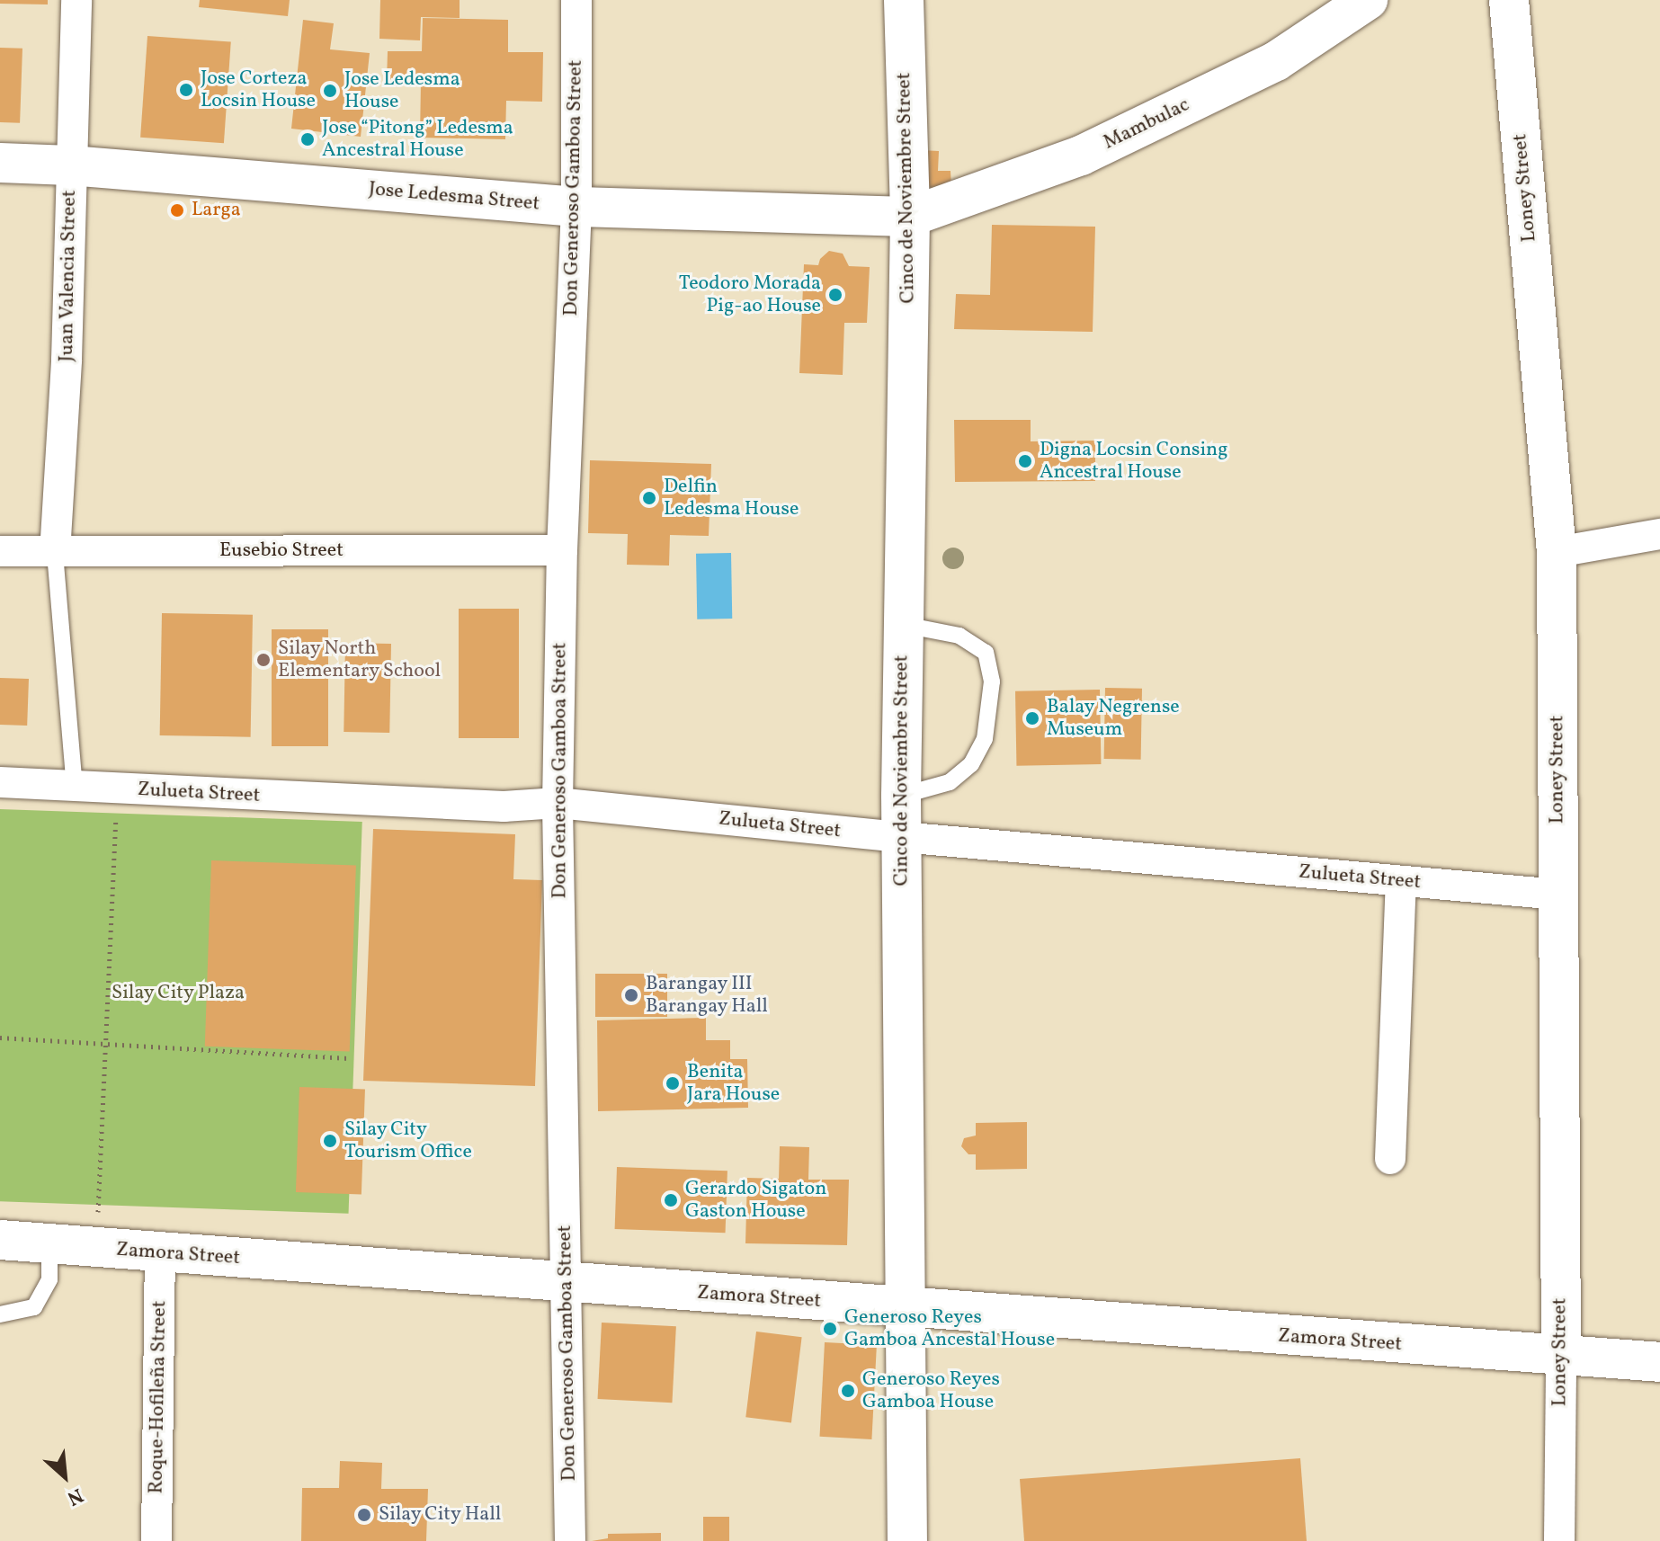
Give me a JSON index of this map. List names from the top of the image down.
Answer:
{
  "streets": {
    "street": [
      "Mambulac",
      "Don Generoso Gamboa Street",
      "Cinco de Noviembre Street",
      "Loney Street",
      "Jose Ledesma Street",
      "Juan Valencia Street",
      "Eusebio Street",
      "Zulueta Street",
      "Zamora Street",
      "Roque-Hofileña Street"
    ]
  },
  "crossings": [
    ["Mambulac", "Cinco de Noviembre Street"],
    ["Mambulac", "Jose Ledesma Street"],
    ["Don Generoso Gamboa Street", "Jose Ledesma Street"],
    ["Don Generoso Gamboa Street", "Eusebio Street"],
    ["Don Generoso Gamboa Street", "Zulueta Street"],
    ["Don Generoso Gamboa Street", "Zamora Street"],
    ["Cinco de Noviembre Street", "Jose Ledesma Street"],
    ["Cinco de Noviembre Street", "Zulueta Street"],
    ["Cinco de Noviembre Street", "Zamora Street"],
    ["Loney Street", "Zulueta Street"],
    ["Loney Street", "Zamora Street"],
    ["Jose Ledesma Street", "Juan Valencia Street"],
    ["Juan Valencia Street", "Eusebio Street"],
    ["Zamora Street", "Roque-Hofileña Street"]
  ],
  "parks": ["Silay City Plaza"],
  "places": [
    "Jose Corteza Locsin House",
    "Jose Ledesma House",
    "Jose “Pitong” Ledesma Ancestral House",
    "Larga",
    "Teodoro Morada Pig-ao House",
    "Digna Locsin Consing Ancestral House",
    "Delfin Ledesma House",
    "Silay North Elementary School",
    "Balay Negrense Museum",
    "Barangay III Barangay Hall",
    "Benita Jara House",
    "Silay City Tourism Office",
    "Gerardo Sigaton Gaston House",
    "Generoso Reyes Gamboa Ancestal House",
    "Generoso Reyes Gamboa House",
    "Silay City Hall"
  ],
  "north": "bottom right"
}
